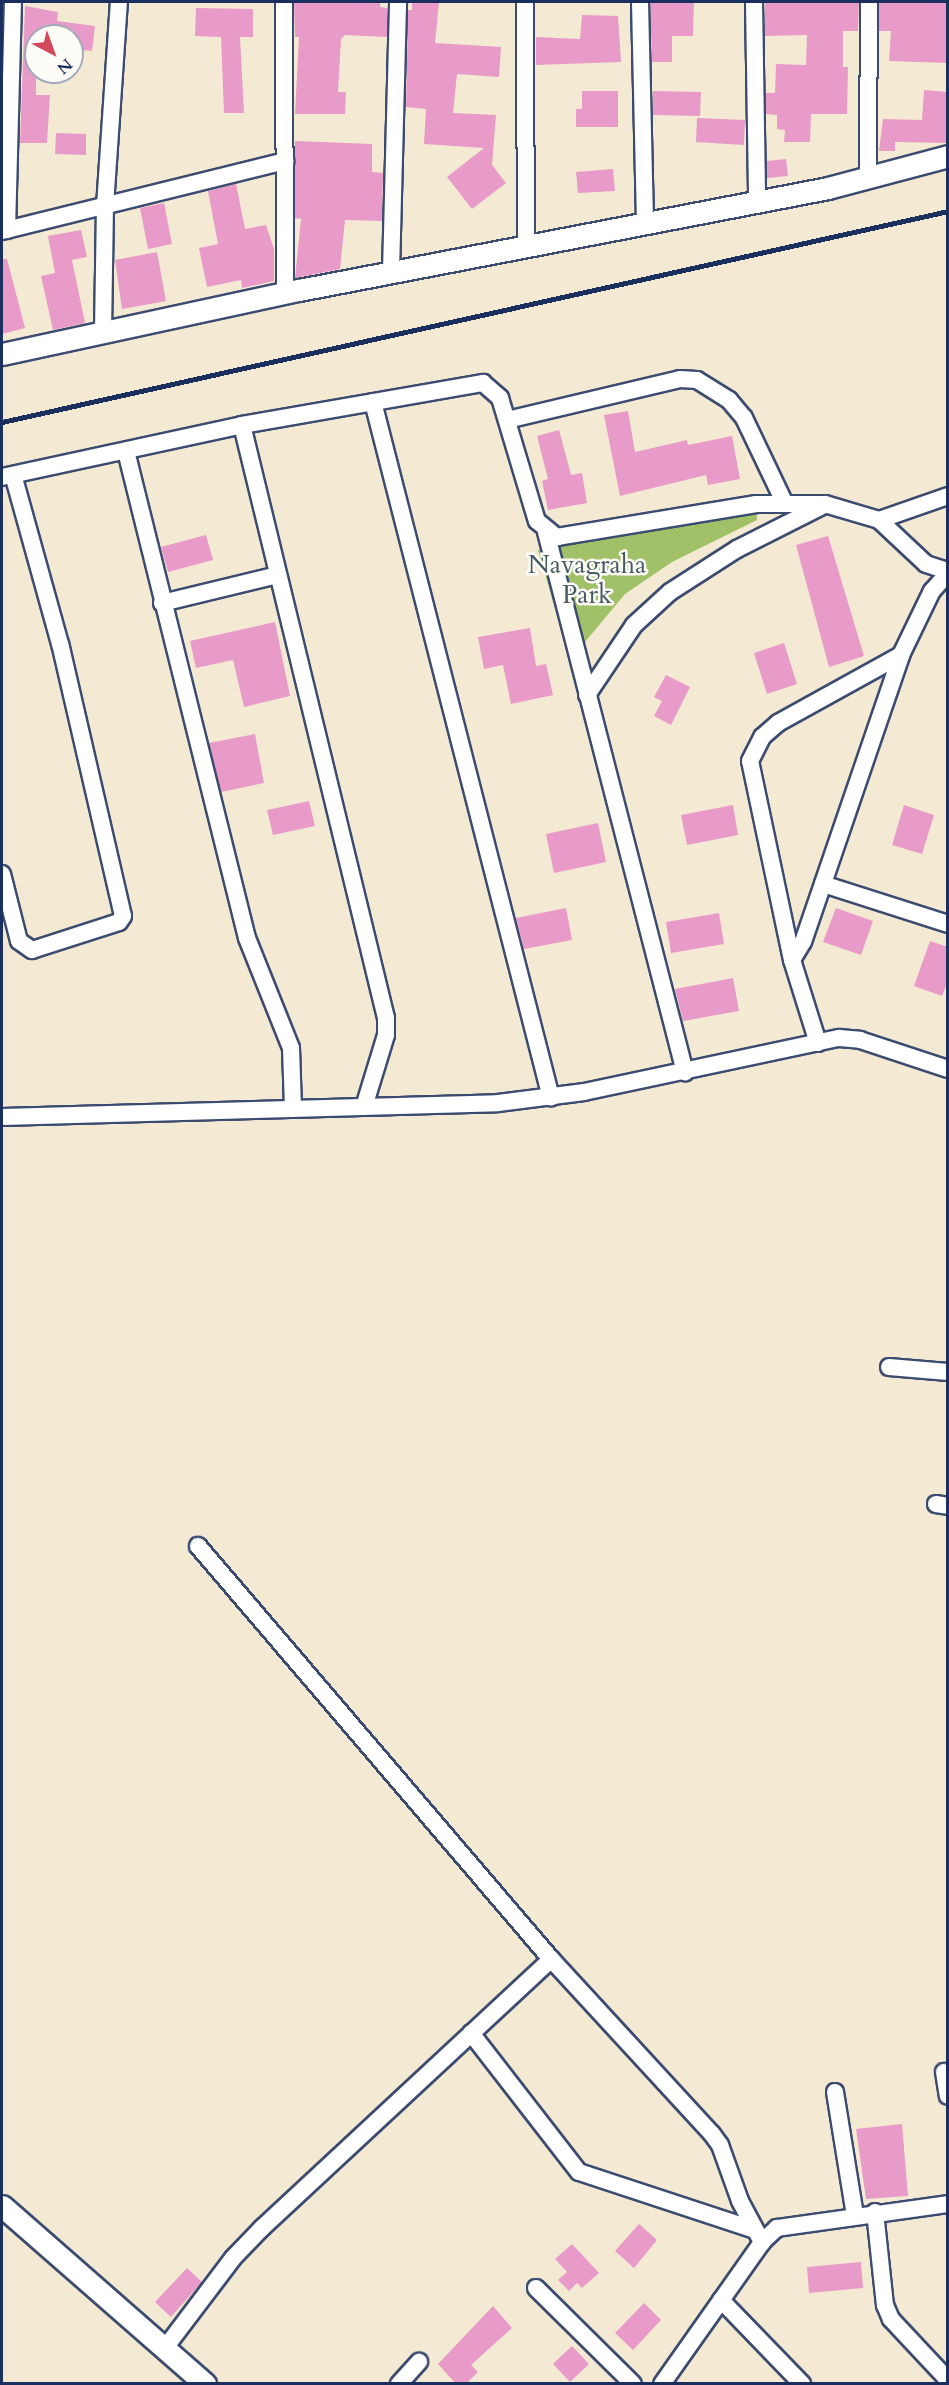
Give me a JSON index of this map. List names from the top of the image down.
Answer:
{
  "parks": ["Navagraha Park"],
  "north": "bottom right"
}
